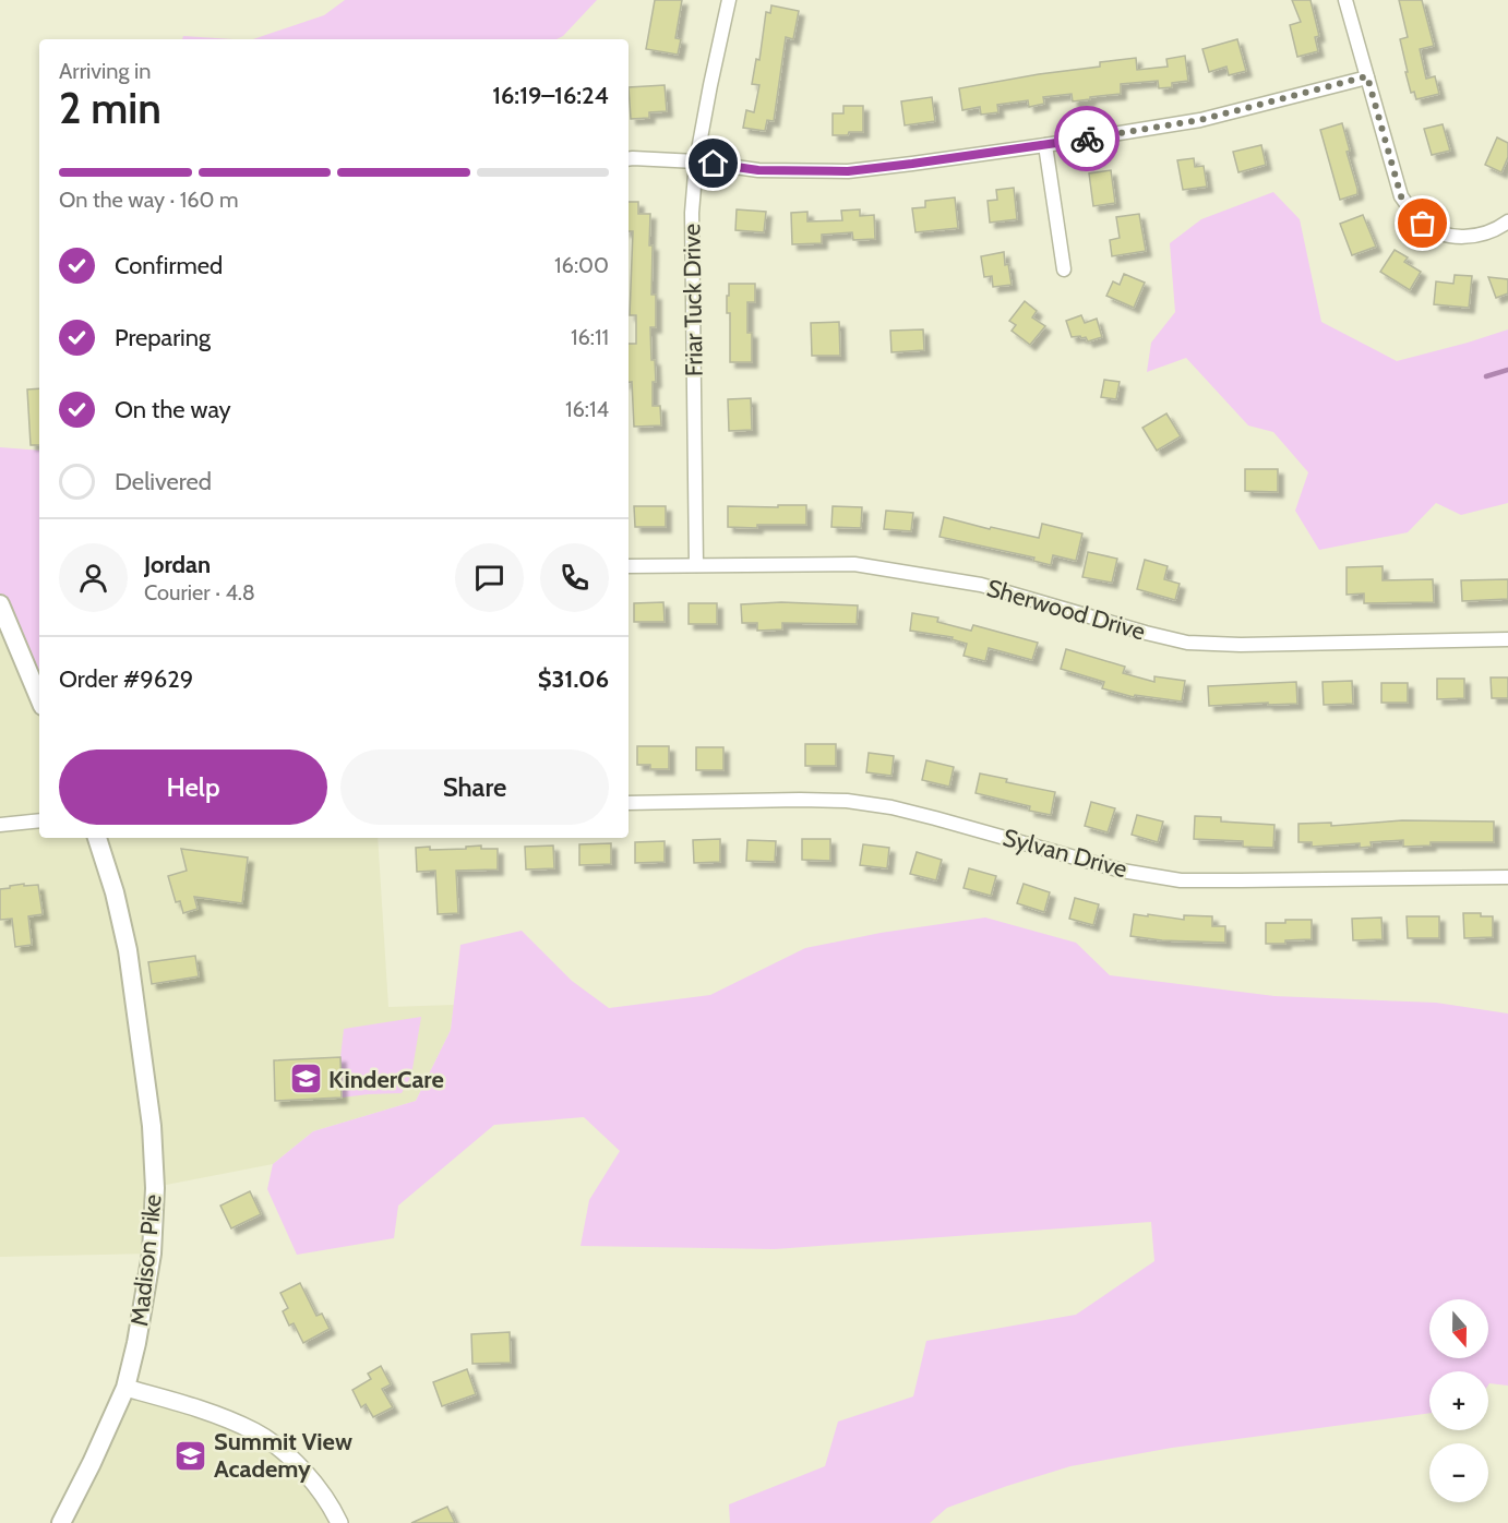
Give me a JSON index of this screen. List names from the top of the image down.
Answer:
{
  "streets": {
    "main road": ["Madison Pike"],
    "street": ["Friar Tuck Drive", "Sherwood Drive", "Sylvan Drive"]
  },
  "crossings": [
    ["Friar Tuck Drive", "Sherwood Drive"]
  ],
  "places": {
    "school or university": ["KinderCare", "Summit View Academy"]
  },
  "north": "bottom",
  "page": {
    "heading": ["2 min", "Arriving in", "16:19–16:24"],
    "panel": [
      "Jordan",
      "Courier · 4.8",
      "Order #9629",
      "$31.06"
    ],
    "bar": "On the way · 160 m",
    "list": [
      ["Confirmed", "16:00"],
      ["Preparing", "16:11"],
      ["On the way", "16:14"],
      "Delivered"
    ],
    "buttons": ["Help", "Share"],
    "map_buttons": ["+", "−"]
  }
}
